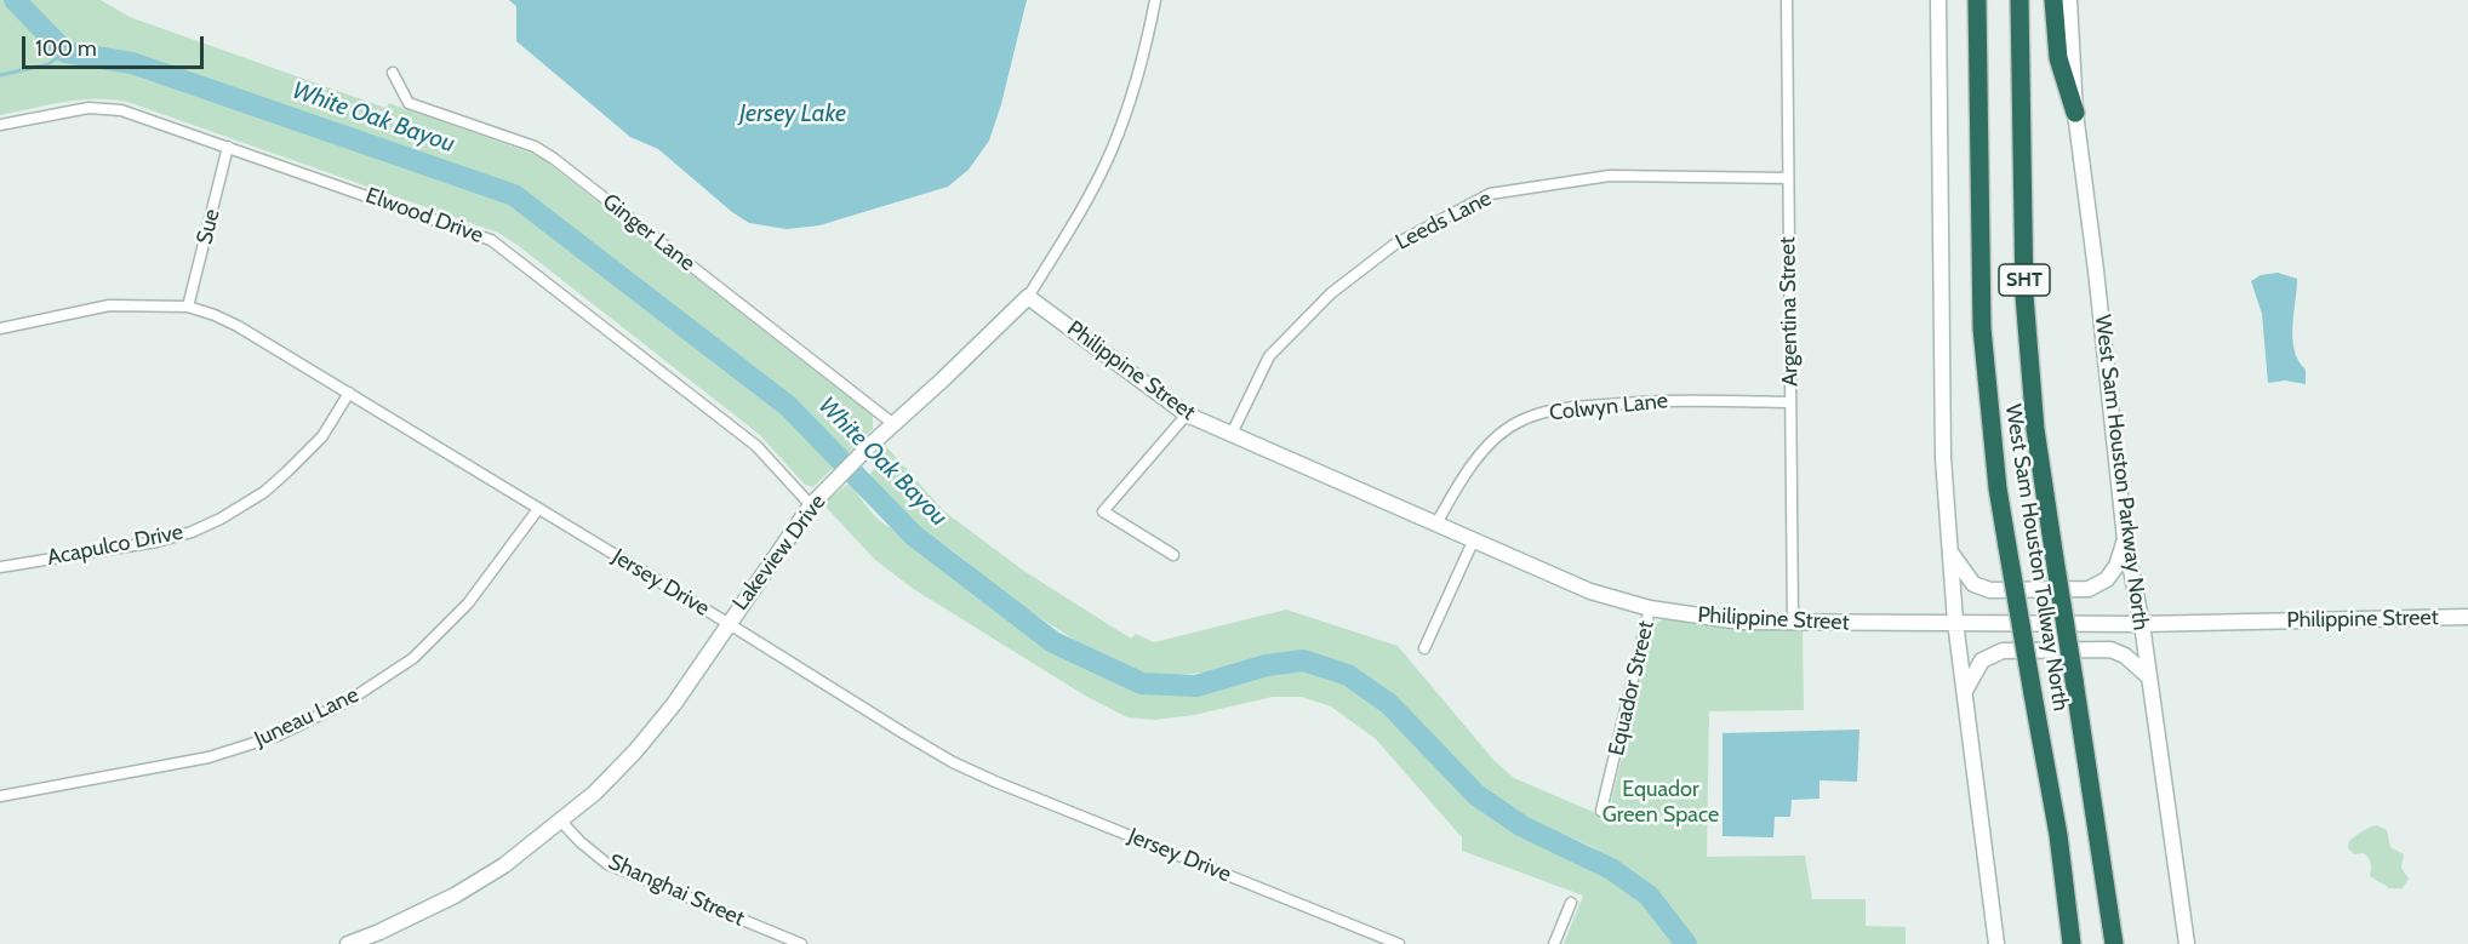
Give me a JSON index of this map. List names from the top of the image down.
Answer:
{
  "streets": {
    "highway": ["SHT", "West Sam Houston Tollway North"],
    "street": [
      "Elwood Drive",
      "Leeds Lane",
      "Sue",
      "Ginger Lane",
      "Argentina Street",
      "Philippine Street",
      "Colwyn Lane",
      "West Sam Houston Parkway North",
      "Acapulco Drive",
      "Lakeview Drive",
      "Jersey Drive",
      "Equador Street",
      "Juneau Lane",
      "Shanghai Street"
    ]
  },
  "crossings": [
    ["Elwood Drive", "Sue"],
    ["Elwood Drive", "Lakeview Drive"],
    ["Leeds Lane", "Argentina Street"],
    ["Leeds Lane", "Philippine Street"],
    ["Sue", "Jersey Drive"],
    ["Ginger Lane", "Lakeview Drive"],
    ["Argentina Street", "Philippine Street"],
    ["Argentina Street", "Colwyn Lane"],
    ["Philippine Street", "Colwyn Lane"],
    ["Philippine Street", "West Sam Houston Parkway North"],
    ["Philippine Street", "Lakeview Drive"],
    ["Philippine Street", "Equador Street"],
    ["Acapulco Drive", "Jersey Drive"],
    ["Lakeview Drive", "Jersey Drive"],
    ["Lakeview Drive", "Shanghai Street"],
    ["Jersey Drive", "Juneau Lane"]
  ],
  "water": ["Jersey Lake", "White Oak Bayou"],
  "parks": ["Equador Green Space"],
  "scale_bar": "100 m"
}
